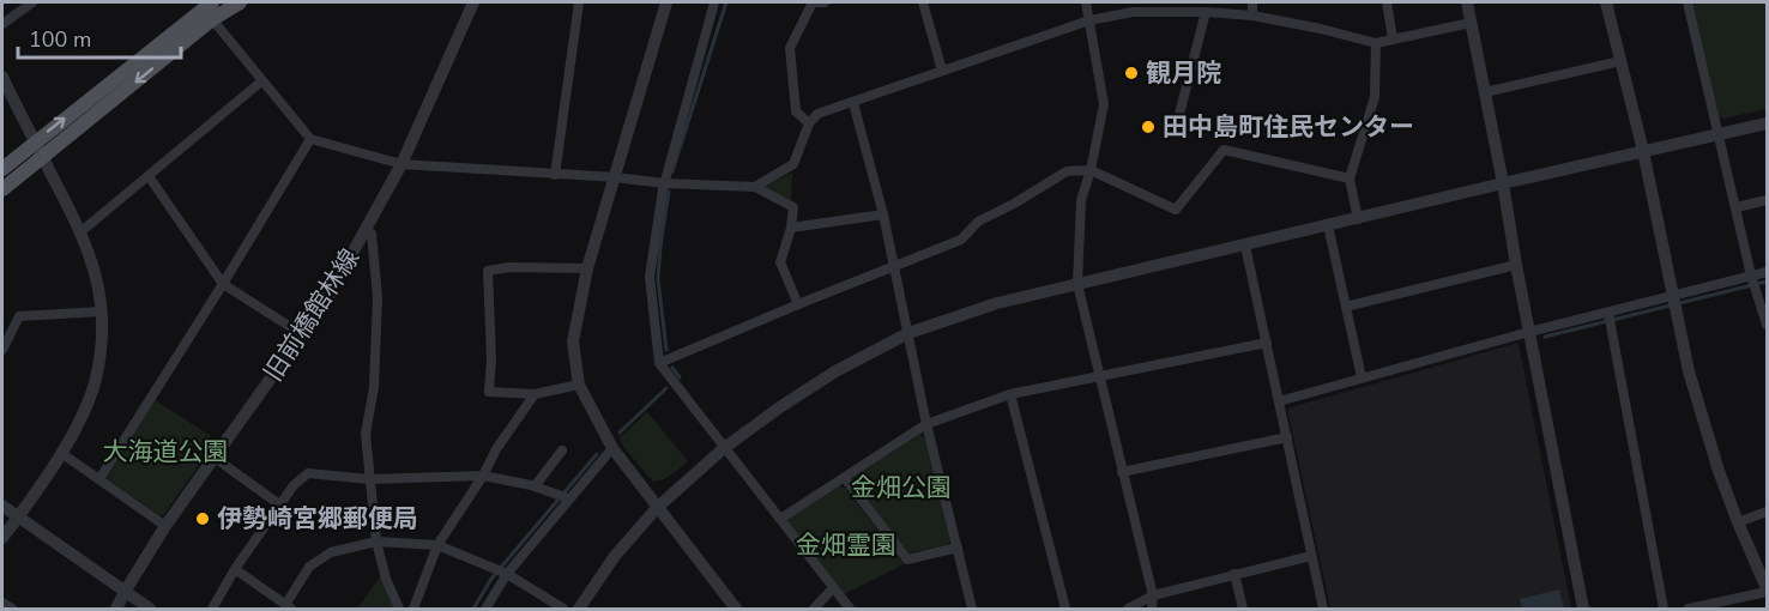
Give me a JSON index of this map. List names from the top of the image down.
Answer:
{
  "streets": {
    "street": ["旧前橋館林線"]
  },
  "parks": ["大海道公園", "金畑公園", "金畑霊園"],
  "places": ["観月院", "田中島町住民センター", "伊勢崎宮郷郵便局"],
  "scale_bar": "100 m"
}
